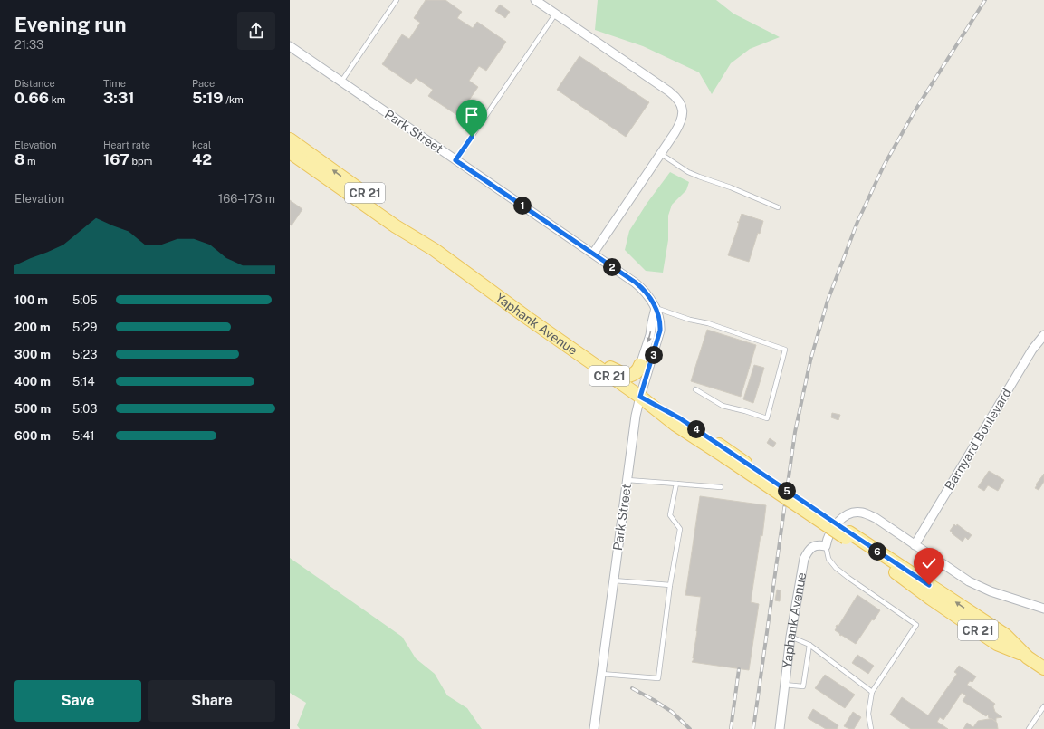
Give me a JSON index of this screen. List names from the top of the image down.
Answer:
{
  "streets": {
    "main road": ["CR 21", "Yaphank Avenue"],
    "street": ["Park Street", "Barnyard Boulevard"]
  },
  "crossings": [
    ["Park Street", "Yaphank Avenue"]
  ],
  "page": {
    "heading": ["Evening run", "21:33"],
    "stats": [
      ["Distance", "0.66 km"],
      ["Time", "3:31"],
      ["Pace", "5:19 /km"],
      ["Elevation", "8 m"],
      ["Heart rate", "167 bpm"],
      ["kcal", "42"]
    ],
    "chart": ["Elevation", "166–173 m"],
    "pins": [
      "1",
      "2",
      "3",
      "4",
      "5",
      "6"
    ],
    "list": [
      {
        "name": "100 m",
        "note": "5:05"
      },
      {
        "name": "200 m",
        "note": "5:29"
      },
      {
        "name": "300 m",
        "note": "5:23"
      },
      {
        "name": "400 m",
        "note": "5:14"
      },
      {
        "name": "500 m",
        "note": "5:03"
      },
      {
        "name": "600 m",
        "note": "5:41"
      }
    ],
    "buttons": ["Save", "Share"]
  }
}
